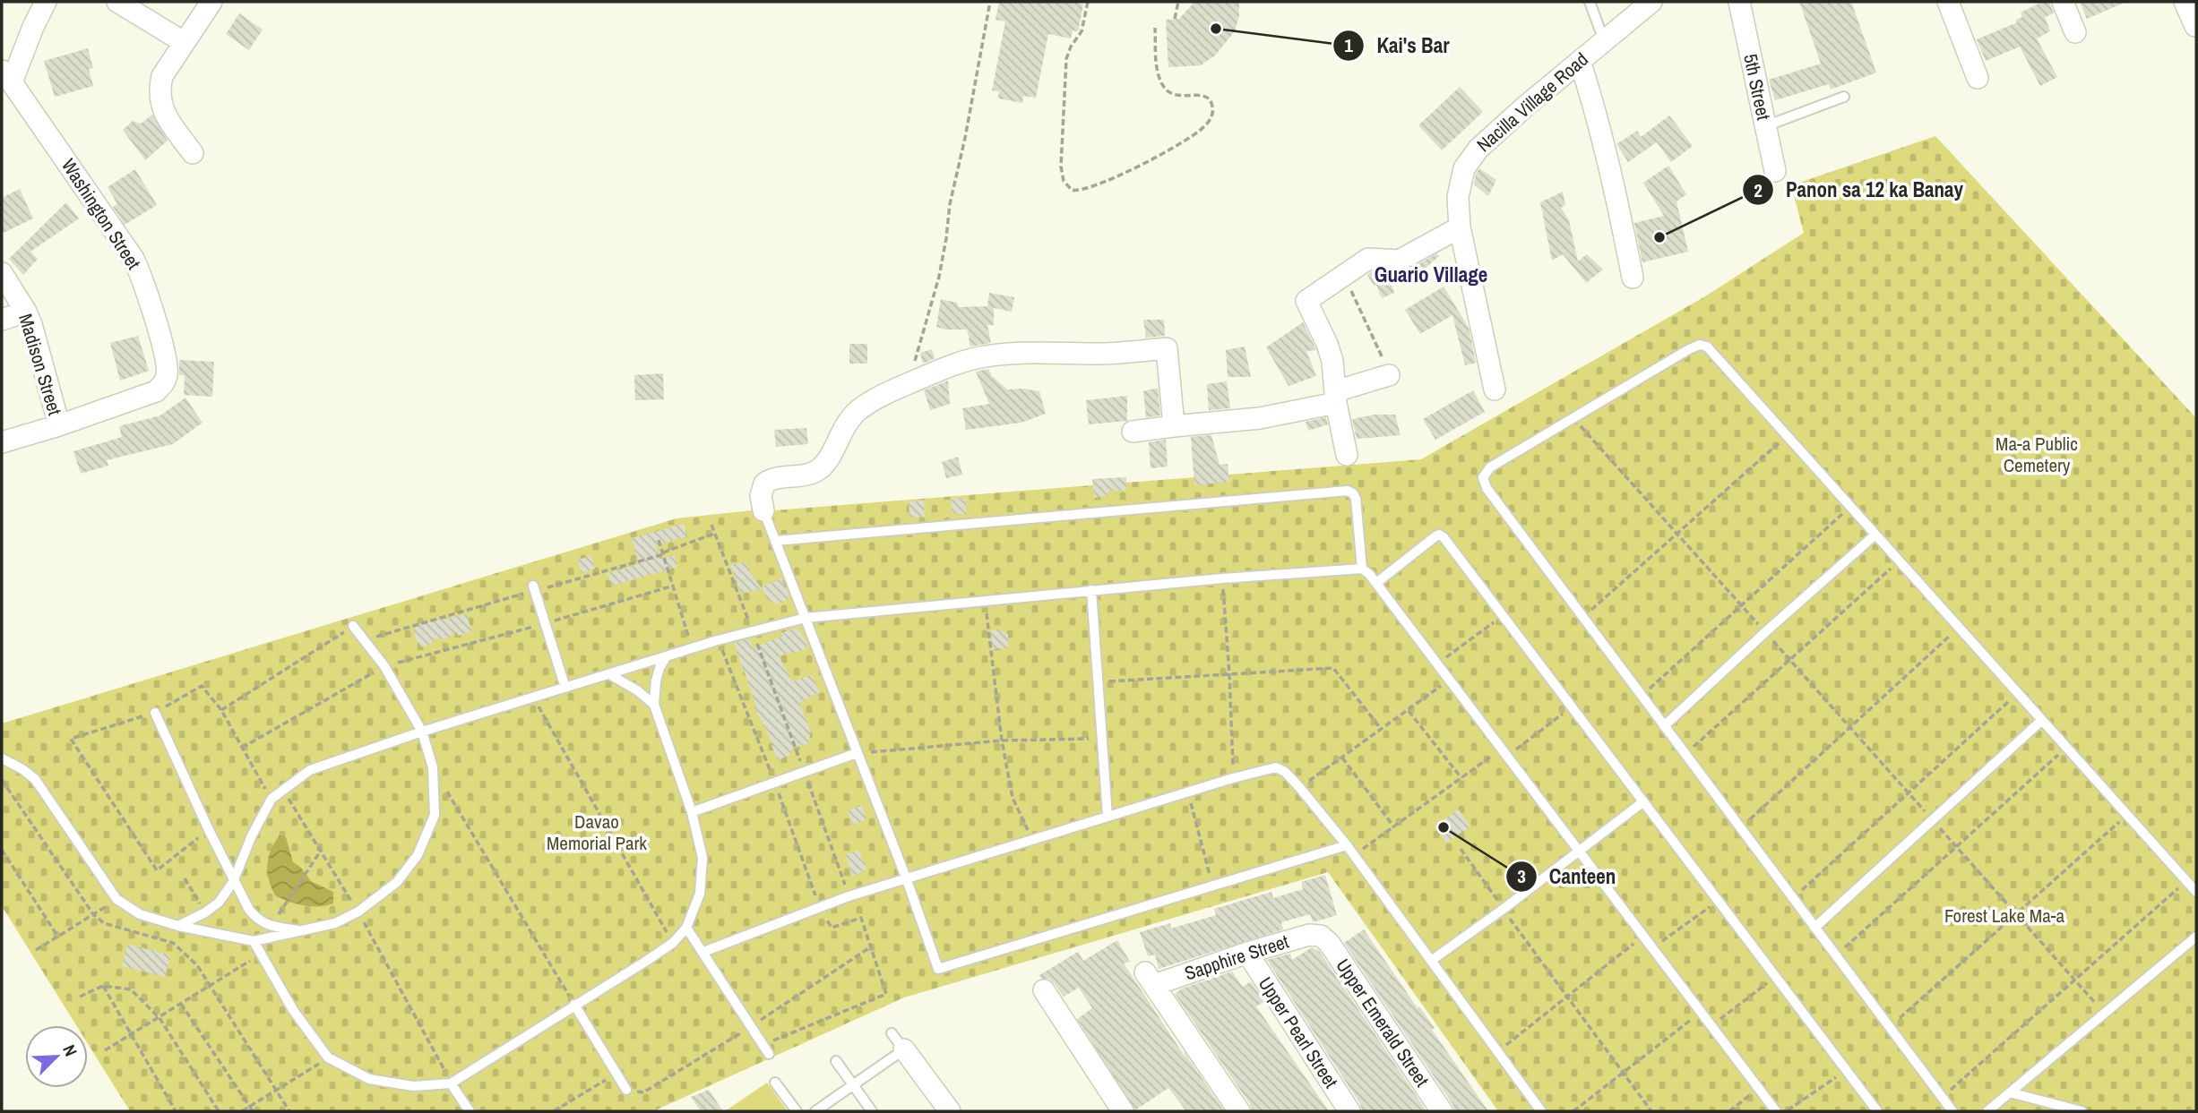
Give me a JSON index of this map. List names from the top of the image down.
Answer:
{
  "streets": {
    "street": [
      "5th Street",
      "Nacilla Village Road",
      "Washington Street",
      "Madison Street",
      "Sapphire Street",
      "Upper Emerald Street",
      "Upper Pearl Street"
    ]
  },
  "crossings": [
    ["Washington Street", "Madison Street"],
    ["Sapphire Street", "Upper Emerald Street"],
    ["Sapphire Street", "Upper Pearl Street"]
  ],
  "districts": ["Guario Village"],
  "parks": ["Ma-a Public Cemetery", "Davao Memorial Park", "Forest Lake Ma-a"],
  "places": ["Kai's Bar", "Panon sa 12 ka Banay", "Canteen"],
  "north": "top right"
}
